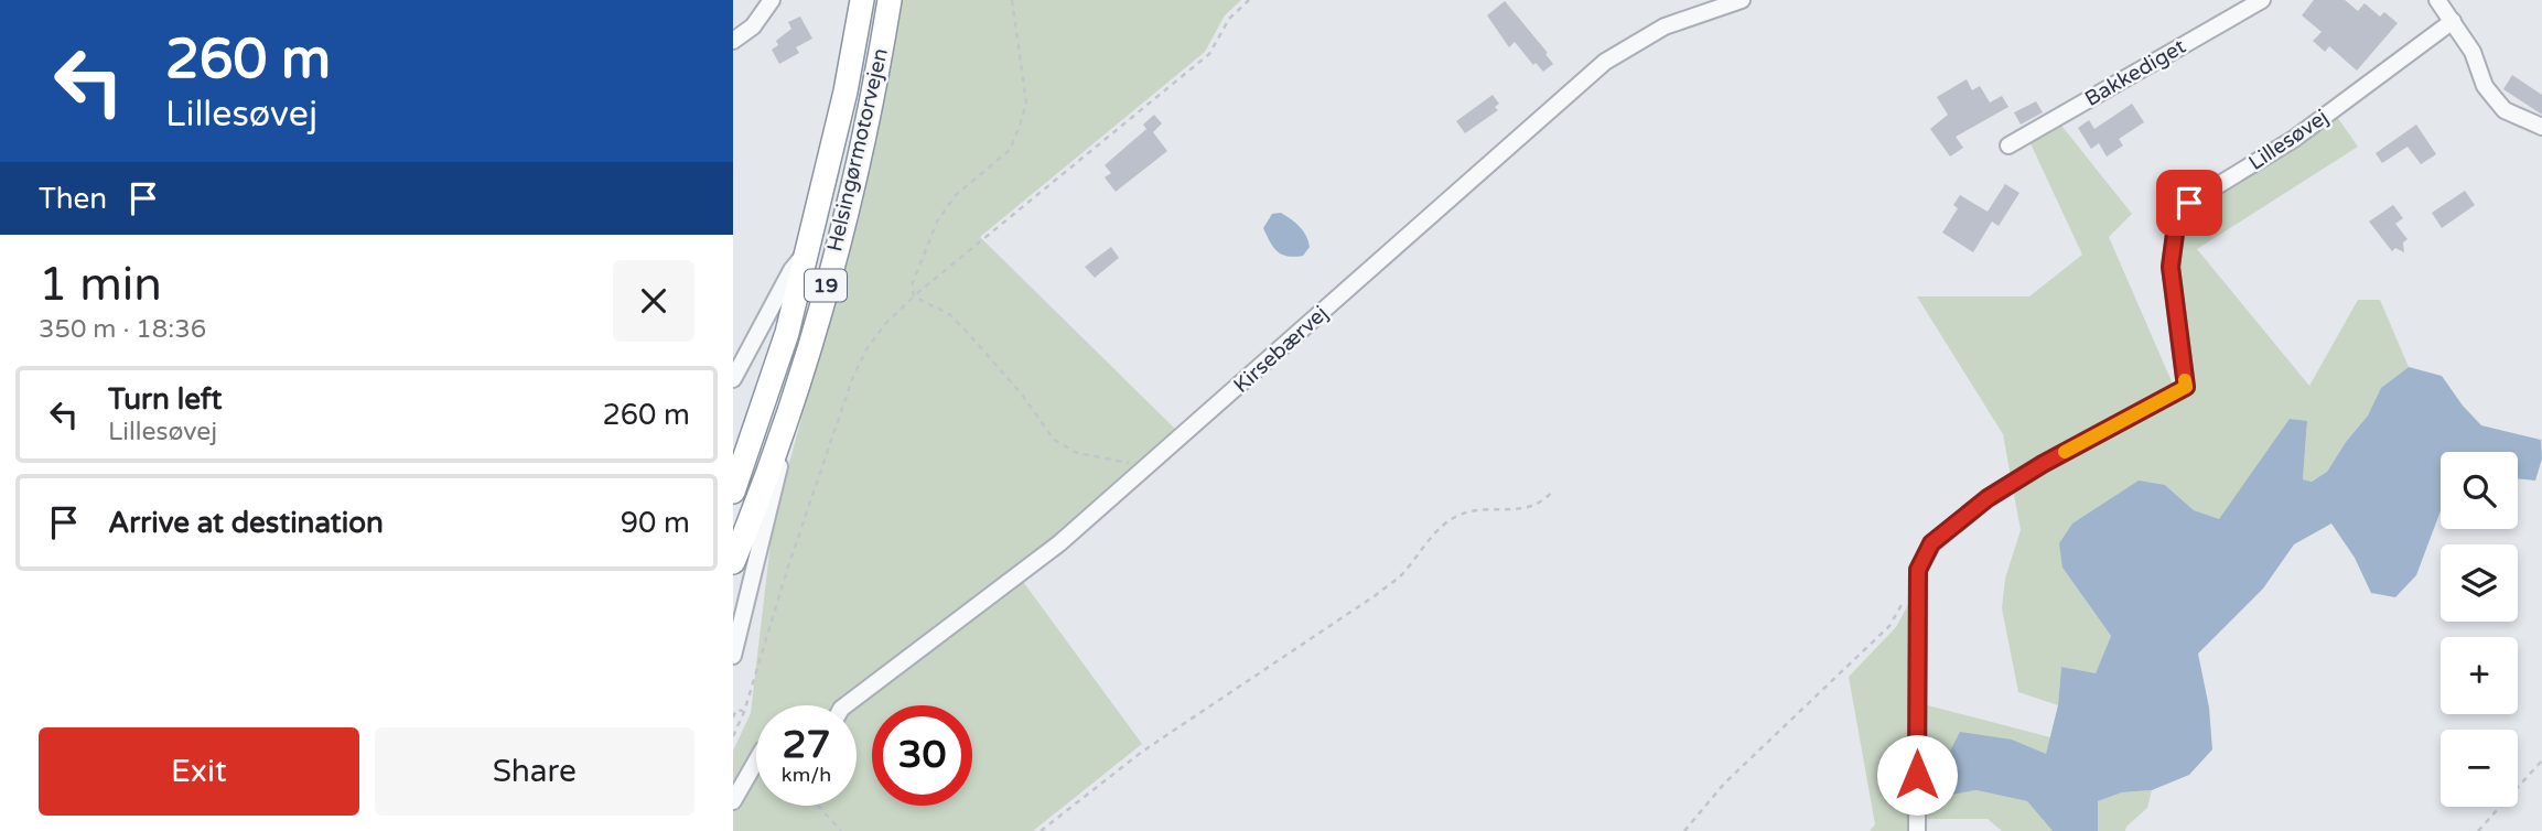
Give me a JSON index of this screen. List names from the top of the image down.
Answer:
{
  "streets": {
    "highway": ["Helsingørmotorvejen", "19"],
    "street": ["Bakkediget", "Lillesøvej", "Kirsebærvej"]
  },
  "page": {
    "turn": ["260 m", "Lillesøvej"],
    "then": "Then",
    "heading": ["1 min", "350 m · 18:36"],
    "list": [
      {
        "name": "Turn left",
        "note": "Lillesøvej",
        "value": "260 m"
      },
      {
        "name": "Arrive at destination",
        "value": "90 m"
      }
    ],
    "map_buttons": ["+", "−"],
    "speed": "27 km/h",
    "limit": "30",
    "buttons": ["Exit", "Share"]
  }
}
